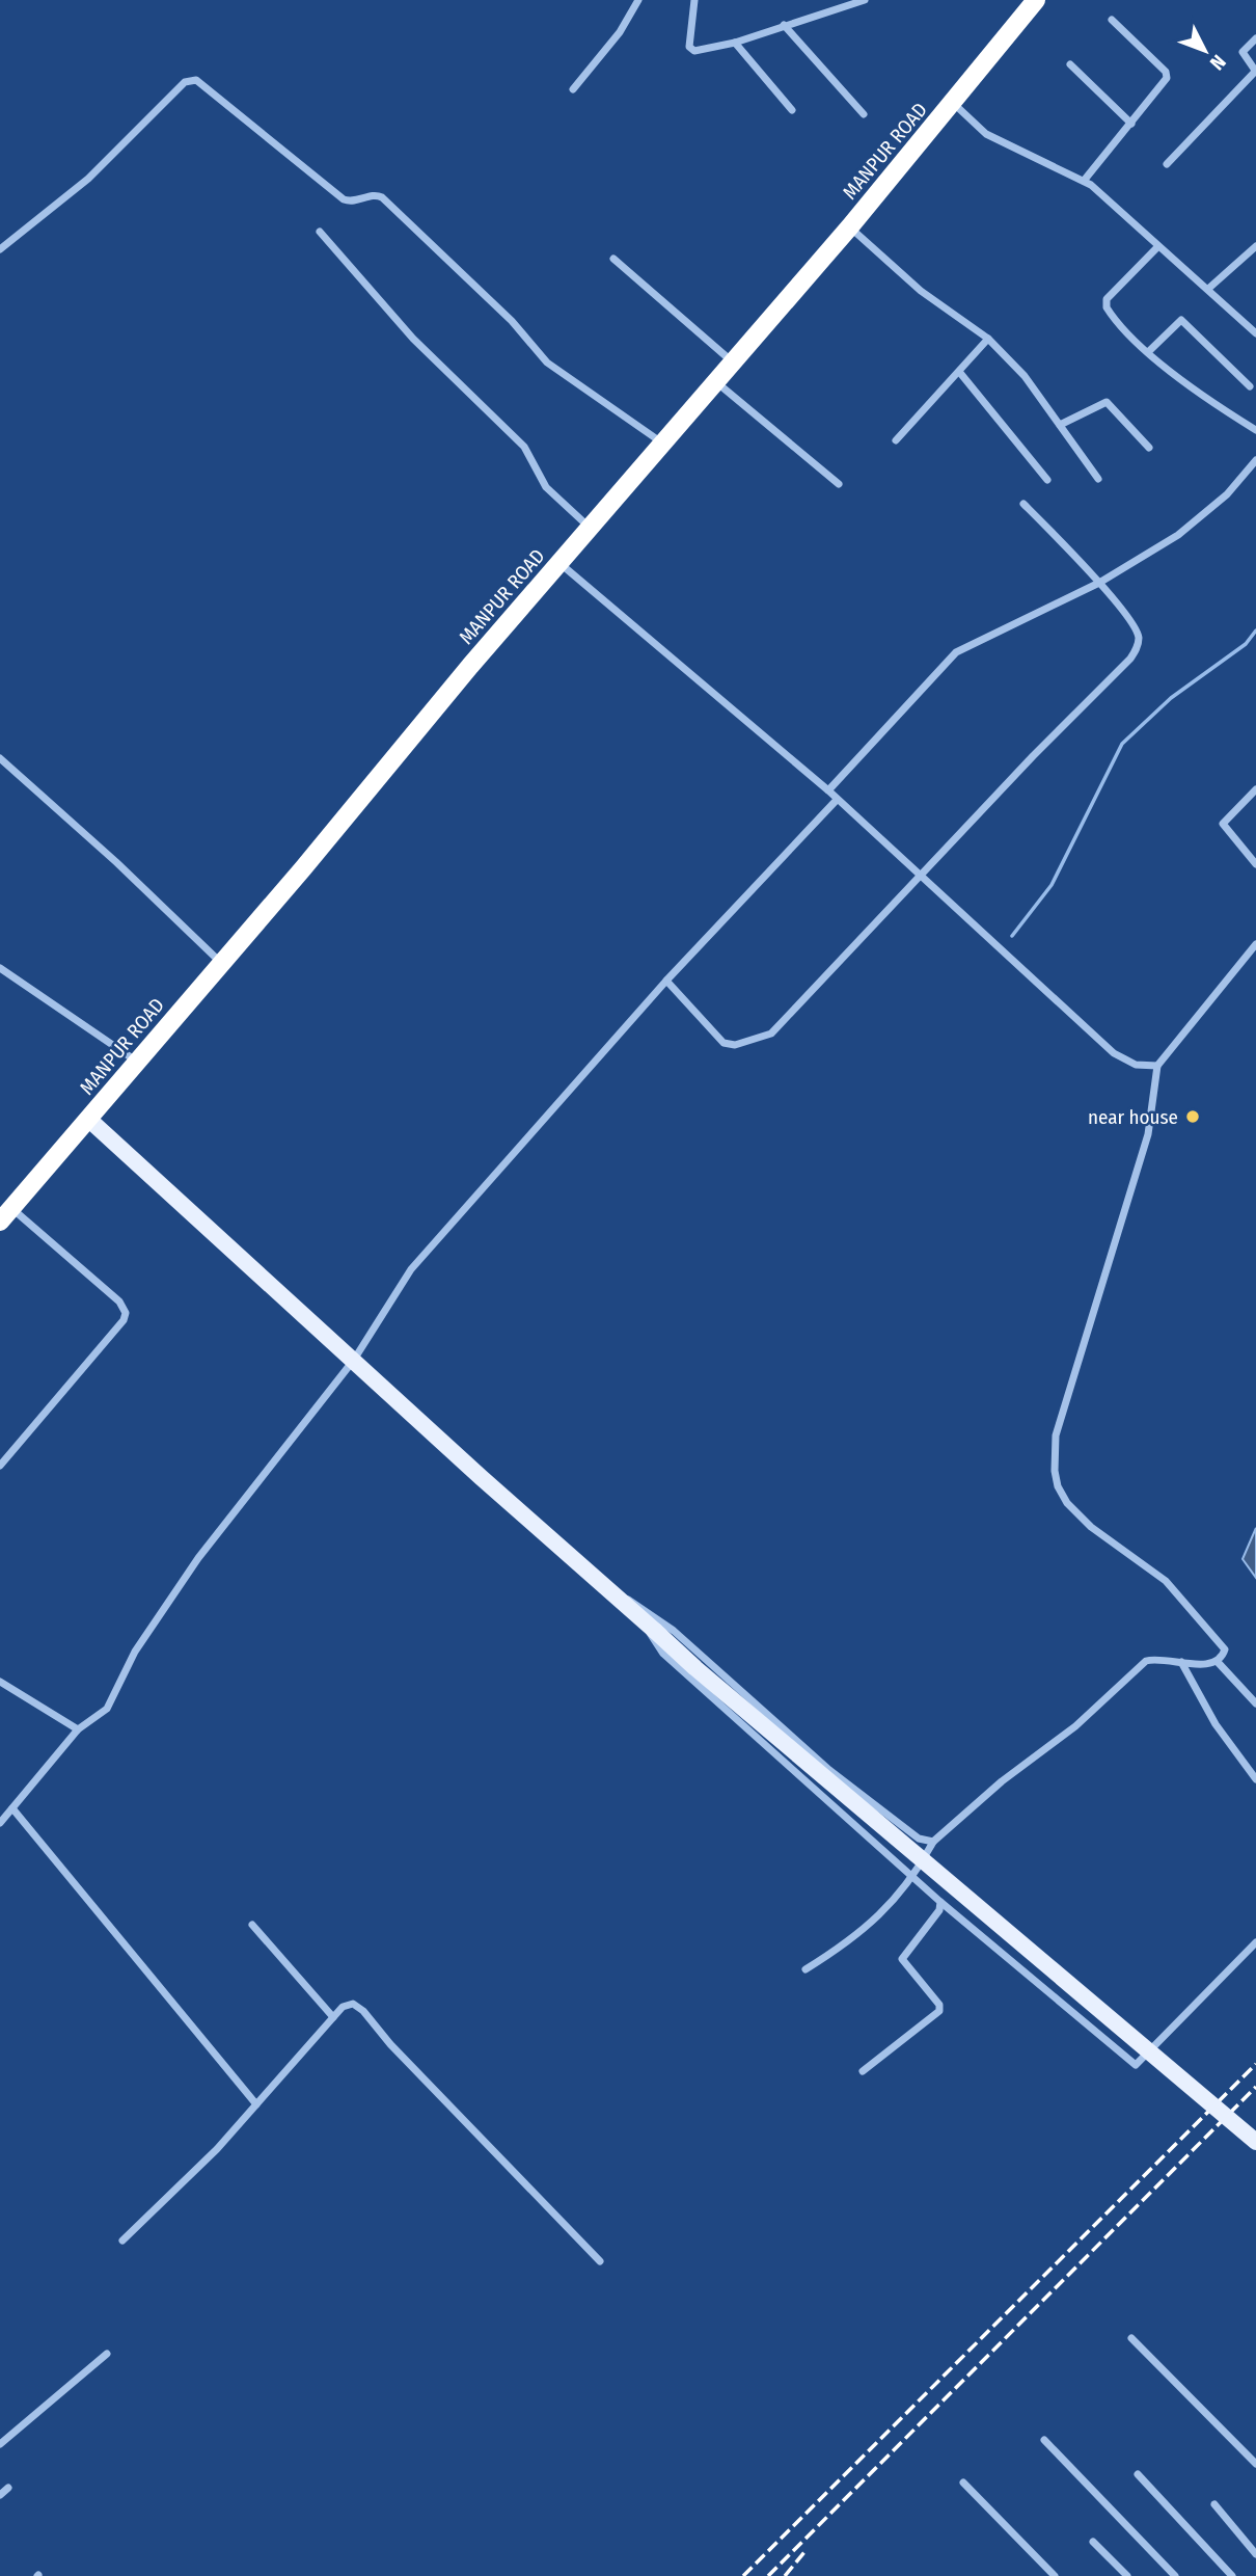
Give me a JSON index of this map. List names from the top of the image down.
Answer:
{
  "streets": {
    "highway": ["MANPUR ROAD"]
  },
  "places": ["near house"],
  "north": "bottom right"
}
